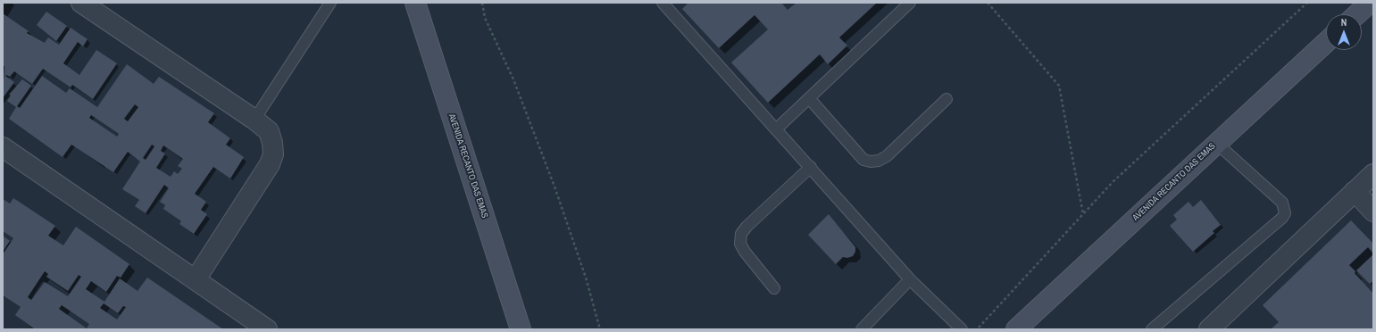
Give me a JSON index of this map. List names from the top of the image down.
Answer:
{
  "streets": {
    "main road": ["AVENIDA RECANTO DAS EMAS"]
  },
  "north": "top"
}
